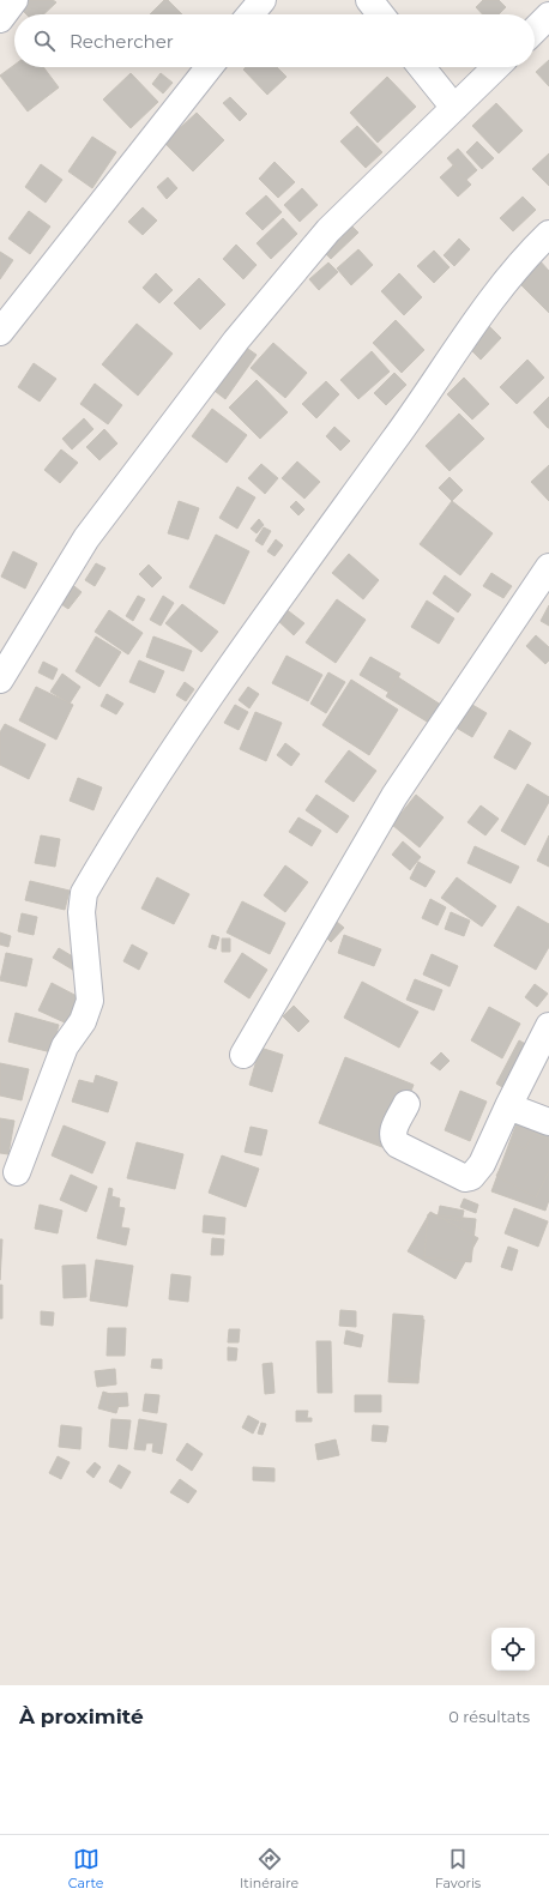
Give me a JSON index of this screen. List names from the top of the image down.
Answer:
{
  "page": {
    "search": "Rechercher",
    "heading": ["À proximité", "0 résultats"],
    "nav": ["Carte", "Itinéraire", "Favoris"]
  }
}
